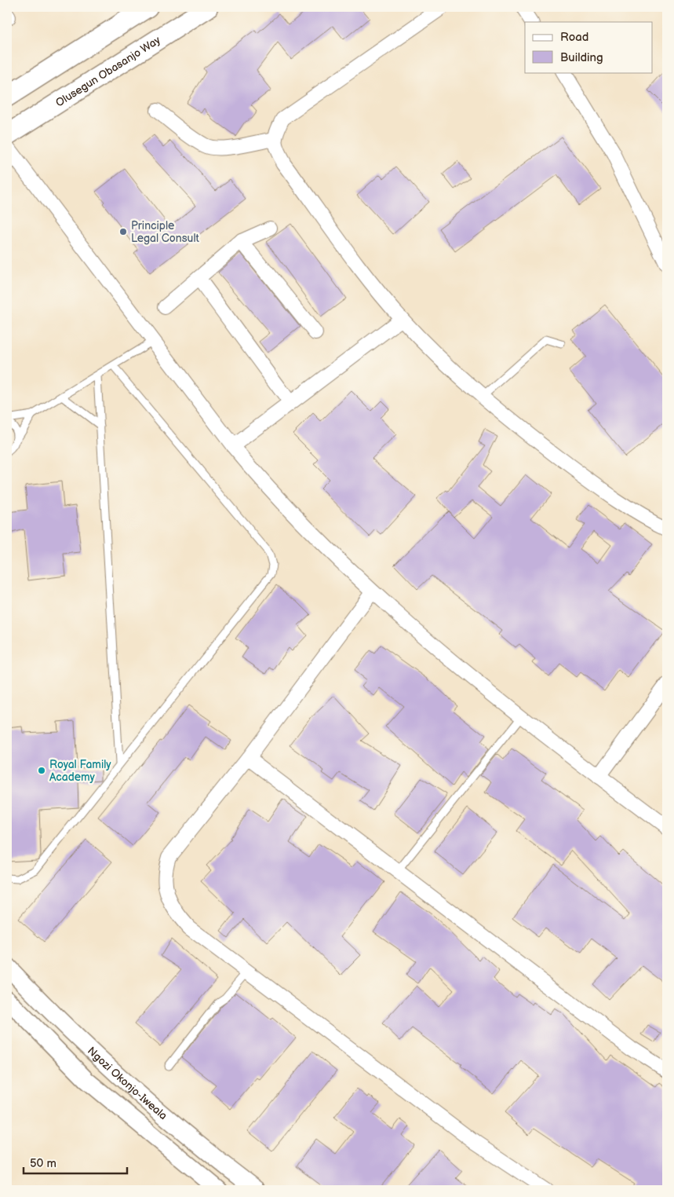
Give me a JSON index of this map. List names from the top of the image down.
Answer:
{
  "streets": {
    "main road": ["Olusegun Obasanjo Way"],
    "street": ["Ngozi Okonjo-Iweala"]
  },
  "places": ["Principle Legal Consult", "Royal Family Academy"],
  "legend": ["Road", "Building"],
  "scale_bar": "50 m"
}
